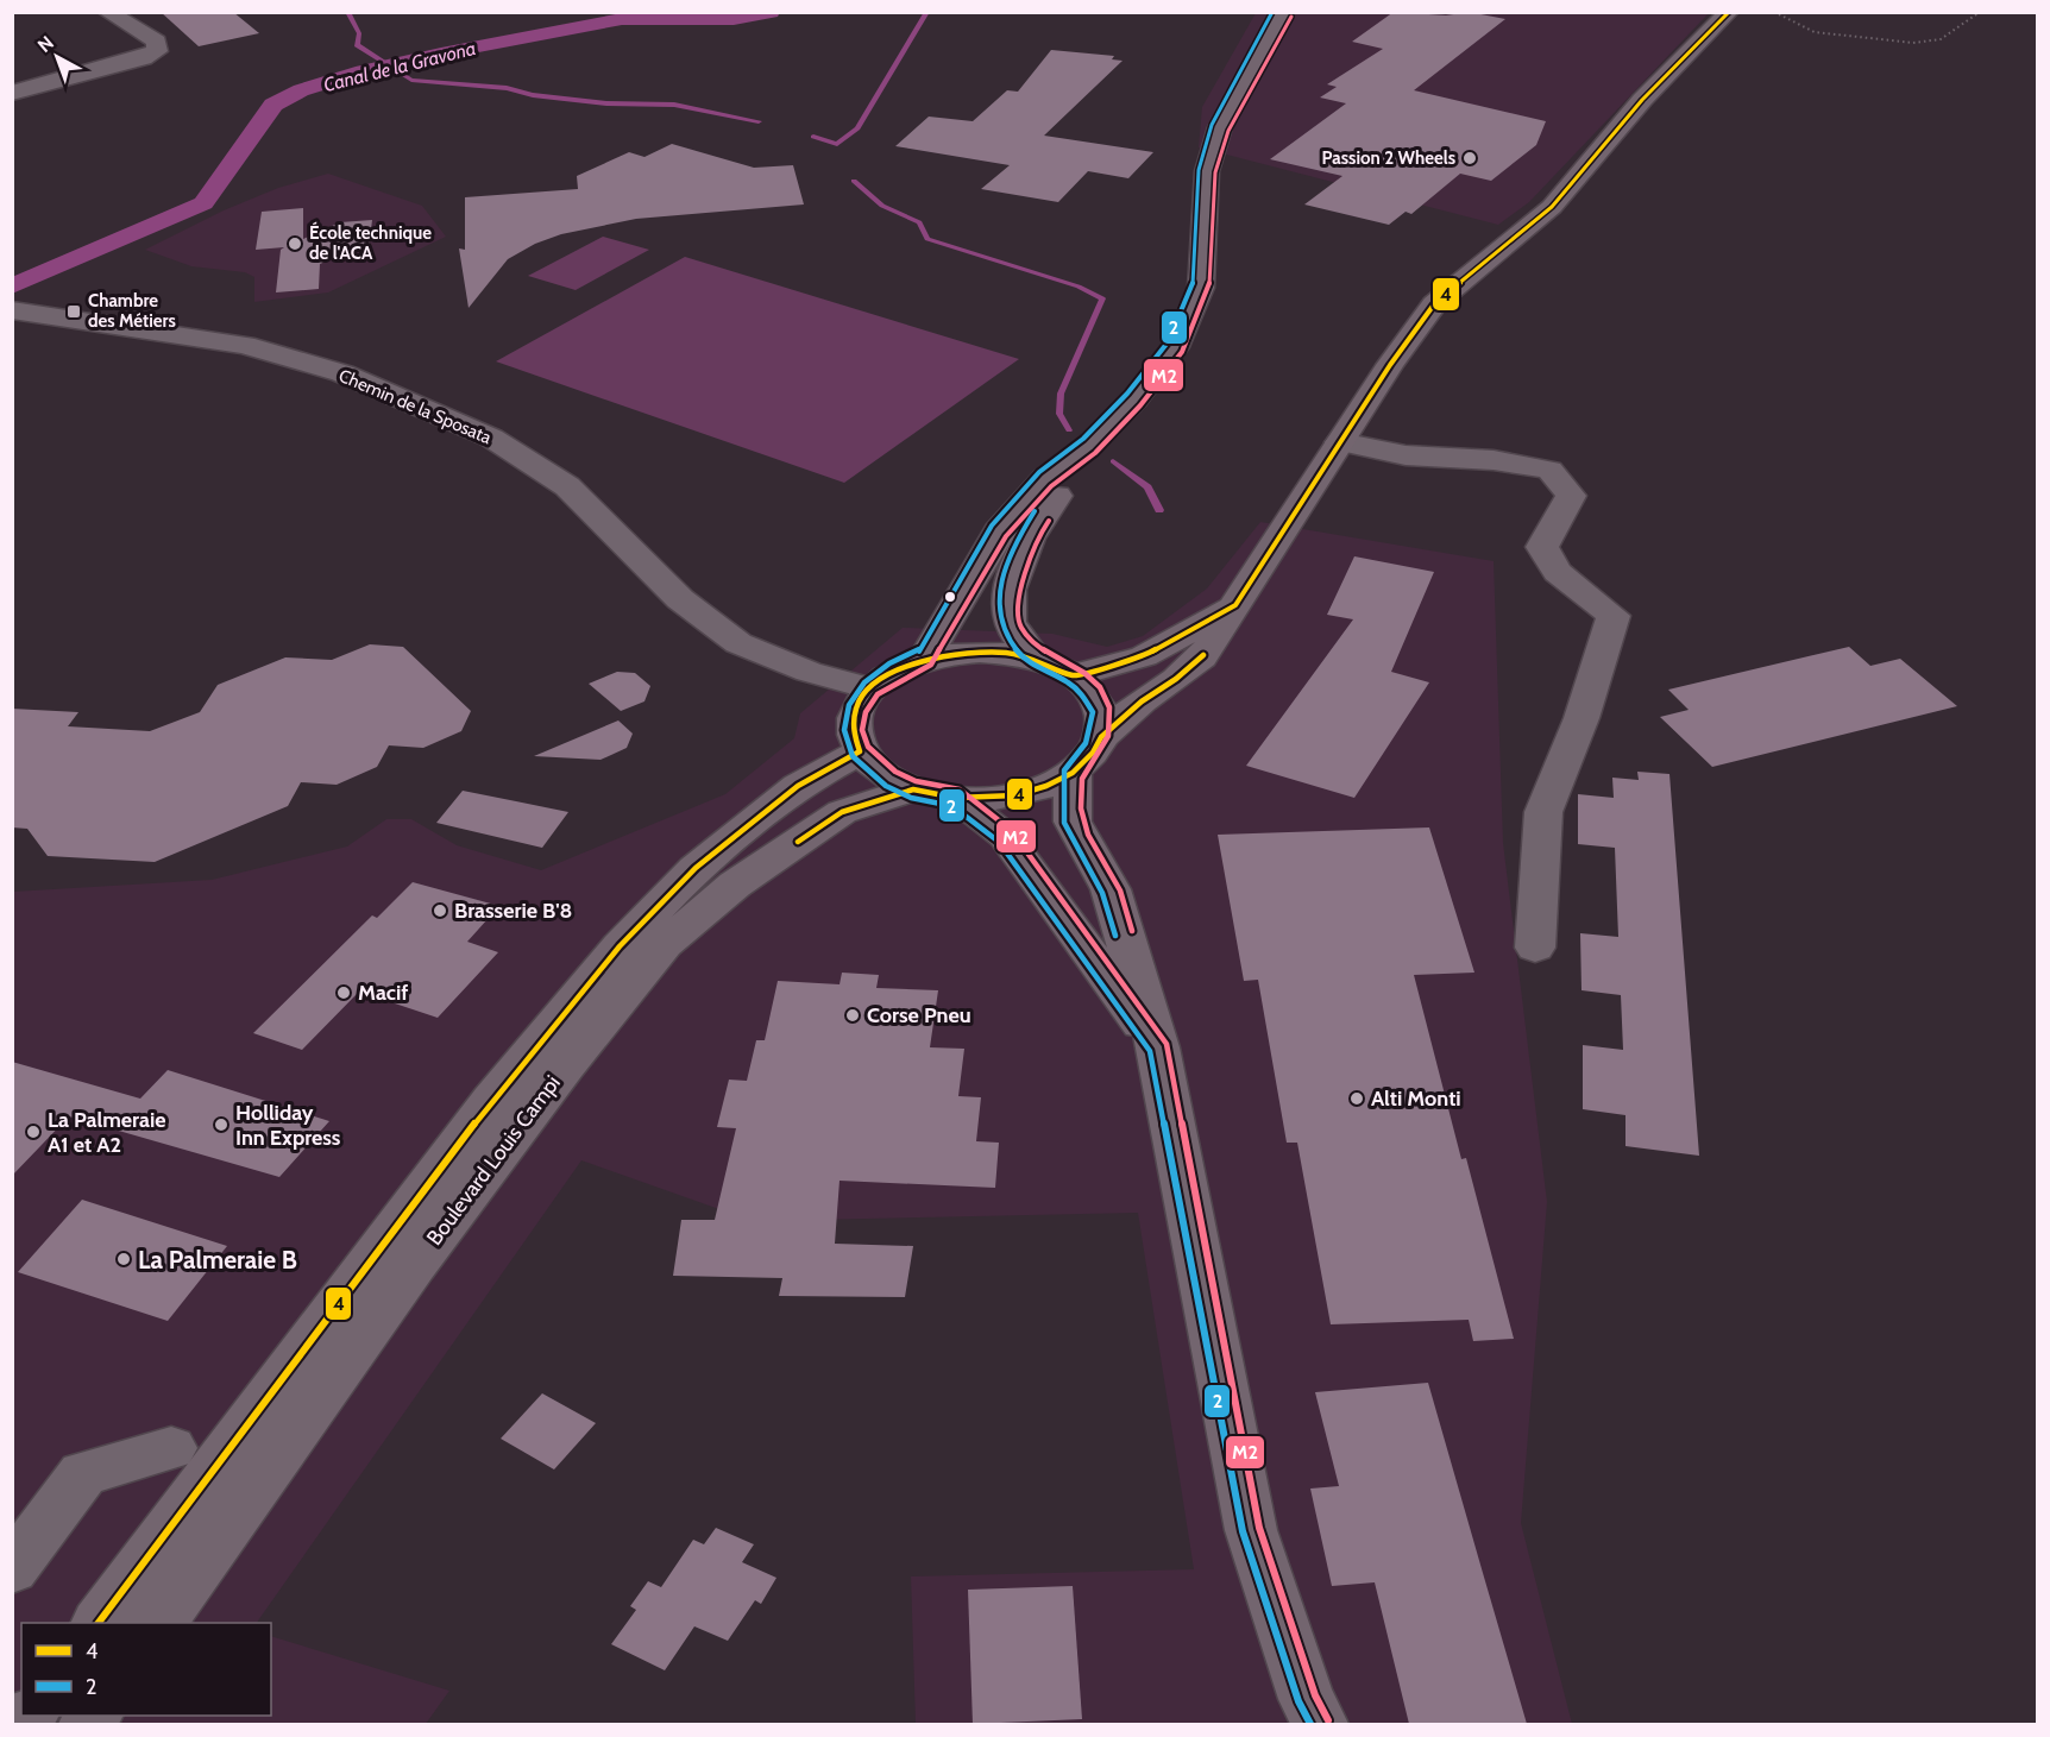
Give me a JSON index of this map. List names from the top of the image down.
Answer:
{
  "streets": {
    "main road": ["Boulevard Louis Campi"],
    "street": ["Chemin de la Sposata"]
  },
  "crossings": [
    ["Chemin de la Sposata", "Boulevard Louis Campi"]
  ],
  "water": ["Canal de la Gravona"],
  "places": {
    "other": [
      "Passion 2 Wheels",
      "École technique de l'ACA",
      "Brasserie B'8",
      "Macif",
      "Corse Pneu",
      "Alti Monti",
      "Holliday Inn Express",
      "La Palmeraie A1 et A2",
      "La Palmeraie B"
    ],
    "transit": ["Chambre des Métiers"]
  },
  "lines": ["transit line 4", "transit line 2", "transit line M2"],
  "legend": ["4", "2"],
  "north": "top left"
}
